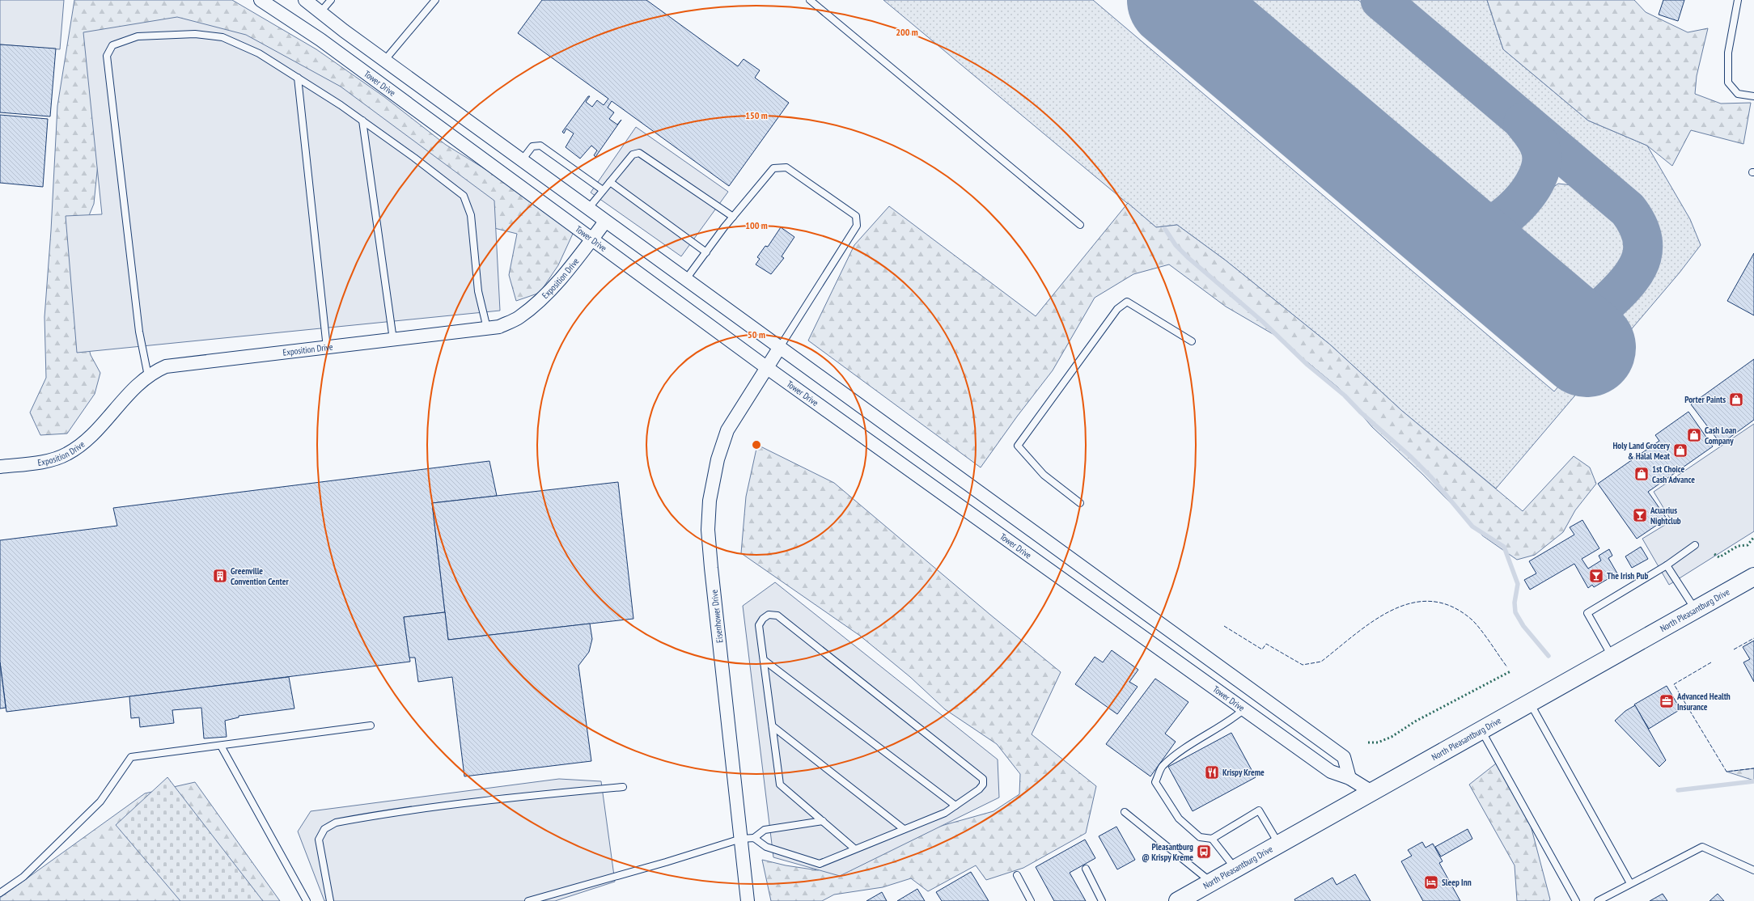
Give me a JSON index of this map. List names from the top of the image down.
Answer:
{
  "streets": {
    "main road": ["North Pleasantburg Drive"],
    "street": ["Tower Drive", "Exposition Drive", "Eisenhower Drive"]
  },
  "crossings": [
    ["Tower Drive", "Exposition Drive"],
    ["Tower Drive", "North Pleasantburg Drive"],
    ["Tower Drive", "Eisenhower Drive"]
  ],
  "places": {
    "shop": [
      "Porter Paints",
      "Cash Loan Company",
      "Holy Land Grocery & Halal Meat",
      "1st Choice Cash Advance"
    ],
    "bar": ["Acuarius Nightclub", "The Irish Pub"],
    "building": ["Greenville Convention Center"],
    "office": ["Advanced Health Insurance"],
    "restaurant": ["Krispy Kreme"],
    "bus stop": ["Pleasantburg @ Krispy Kreme"],
    "hotel": ["Sleep Inn"]
  },
  "rings": [
    "200 m",
    "150 m",
    "100 m",
    "50 m"
  ]
}
